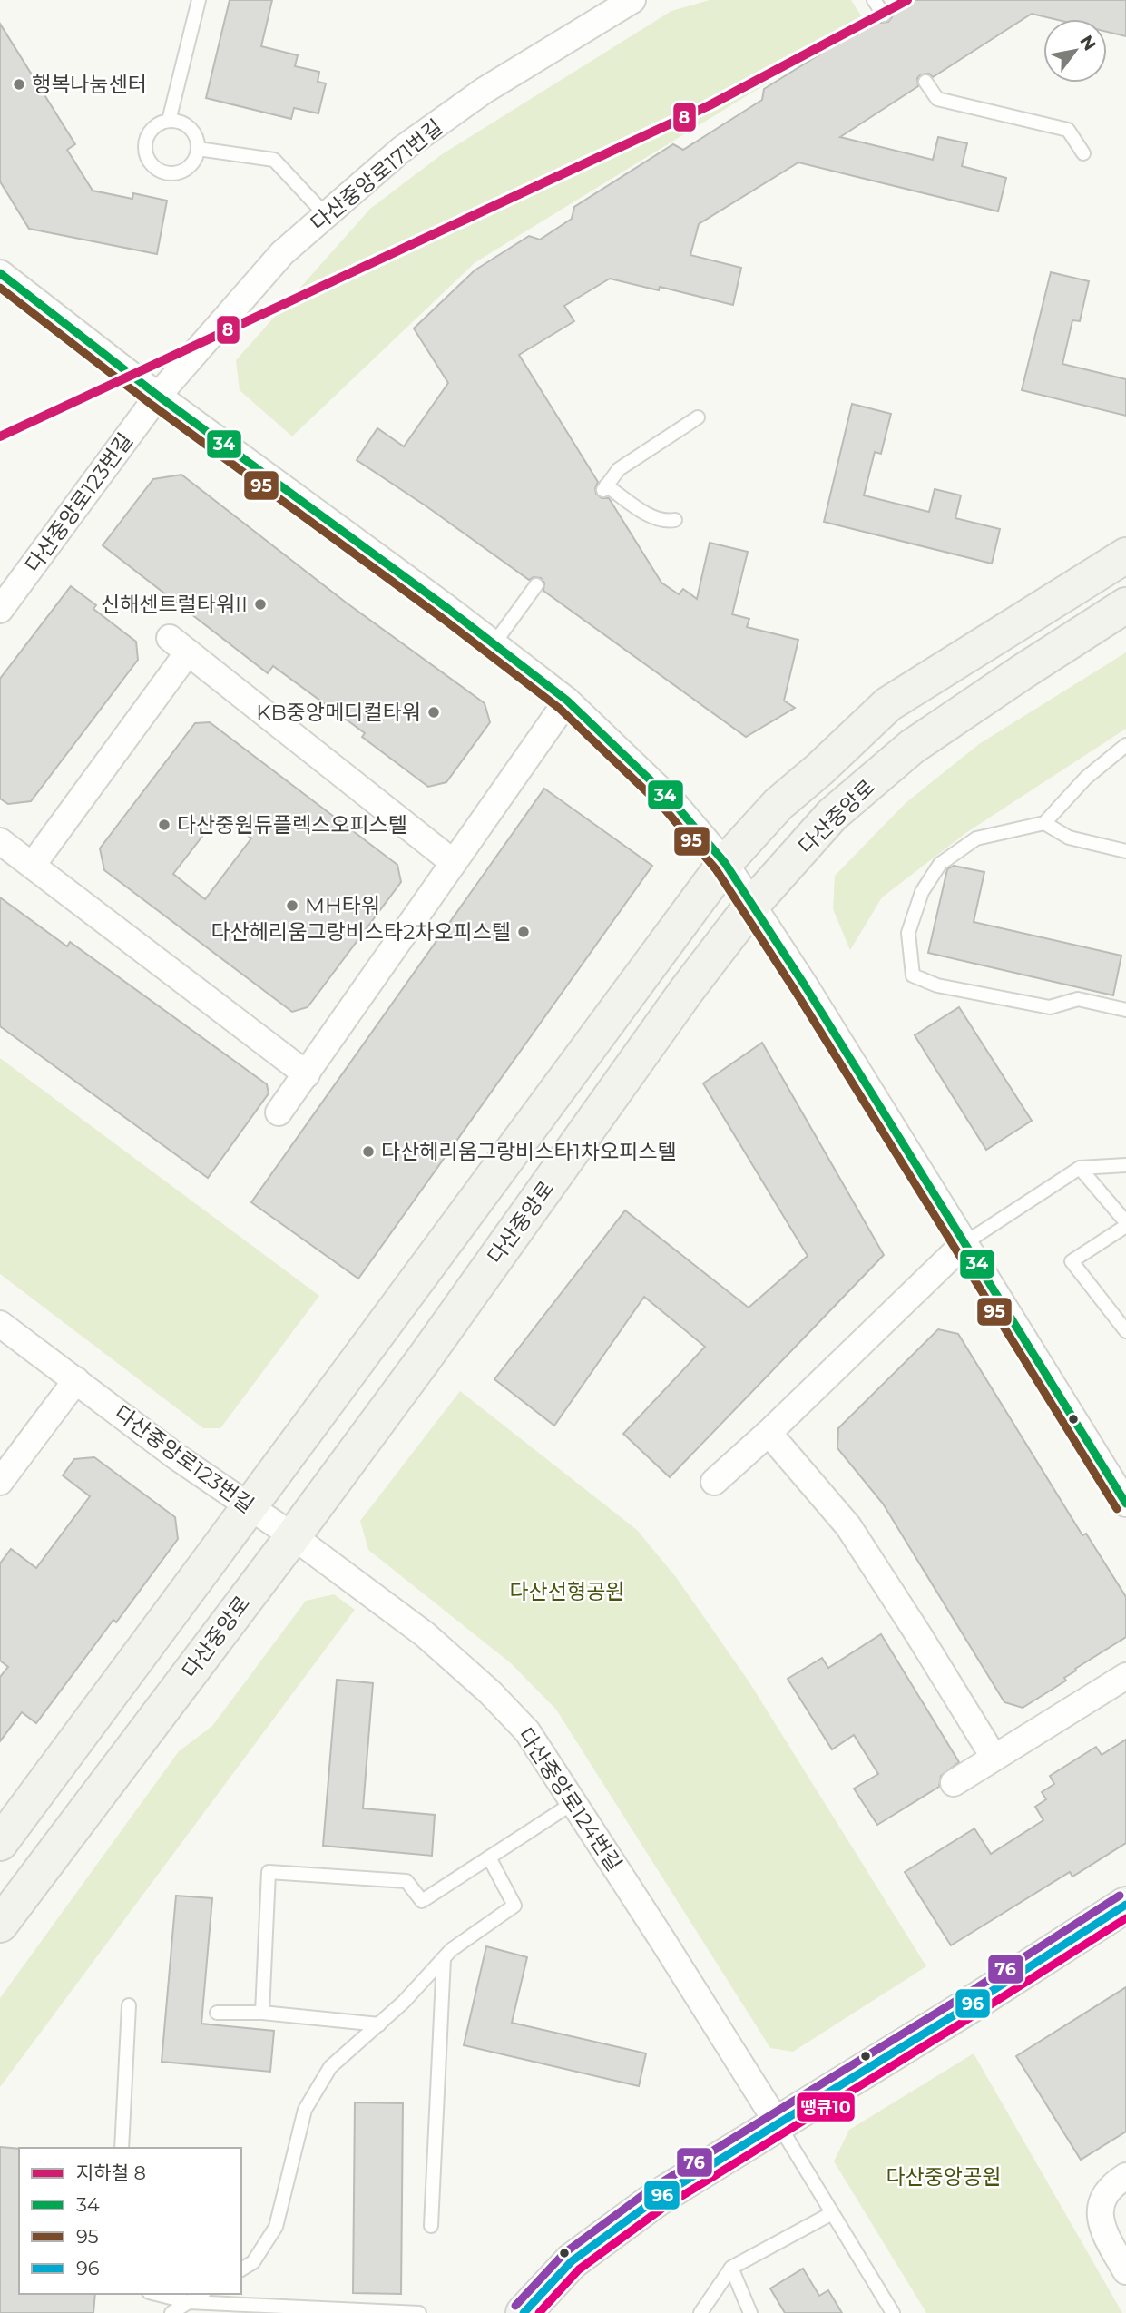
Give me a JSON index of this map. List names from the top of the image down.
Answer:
{
  "streets": {
    "street": [
      "다산중앙로171번길",
      "다산중앙로123번길",
      "다산중앙로",
      "다산중앙로124번길"
    ]
  },
  "crossings": [
    ["다산중앙로171번길", "다산중앙로123번길"],
    ["다산중앙로123번길", "다산중앙로"],
    ["다산중앙로123번길", "다산중앙로124번길"],
    ["다산중앙로", "다산중앙로124번길"]
  ],
  "parks": ["다산선형공원", "다산중앙공원"],
  "places": [
    "행복나눔센터",
    "신해센트럴타워II",
    "KB중앙메디컬타워",
    "다산중원듀플렉스오피스텔",
    "MH타워",
    "다산헤리움그랑비스타2차오피스텔",
    "다산헤리움그랑비스타1차오피스텔"
  ],
  "lines": [
    "metro line 8",
    "transit line 34",
    "transit line 95",
    "transit line 76",
    "transit line 96",
    "transit line 땡큐10"
  ],
  "legend": [
    "지하철 8",
    "34",
    "95",
    "96"
  ],
  "north": "top right"
}
